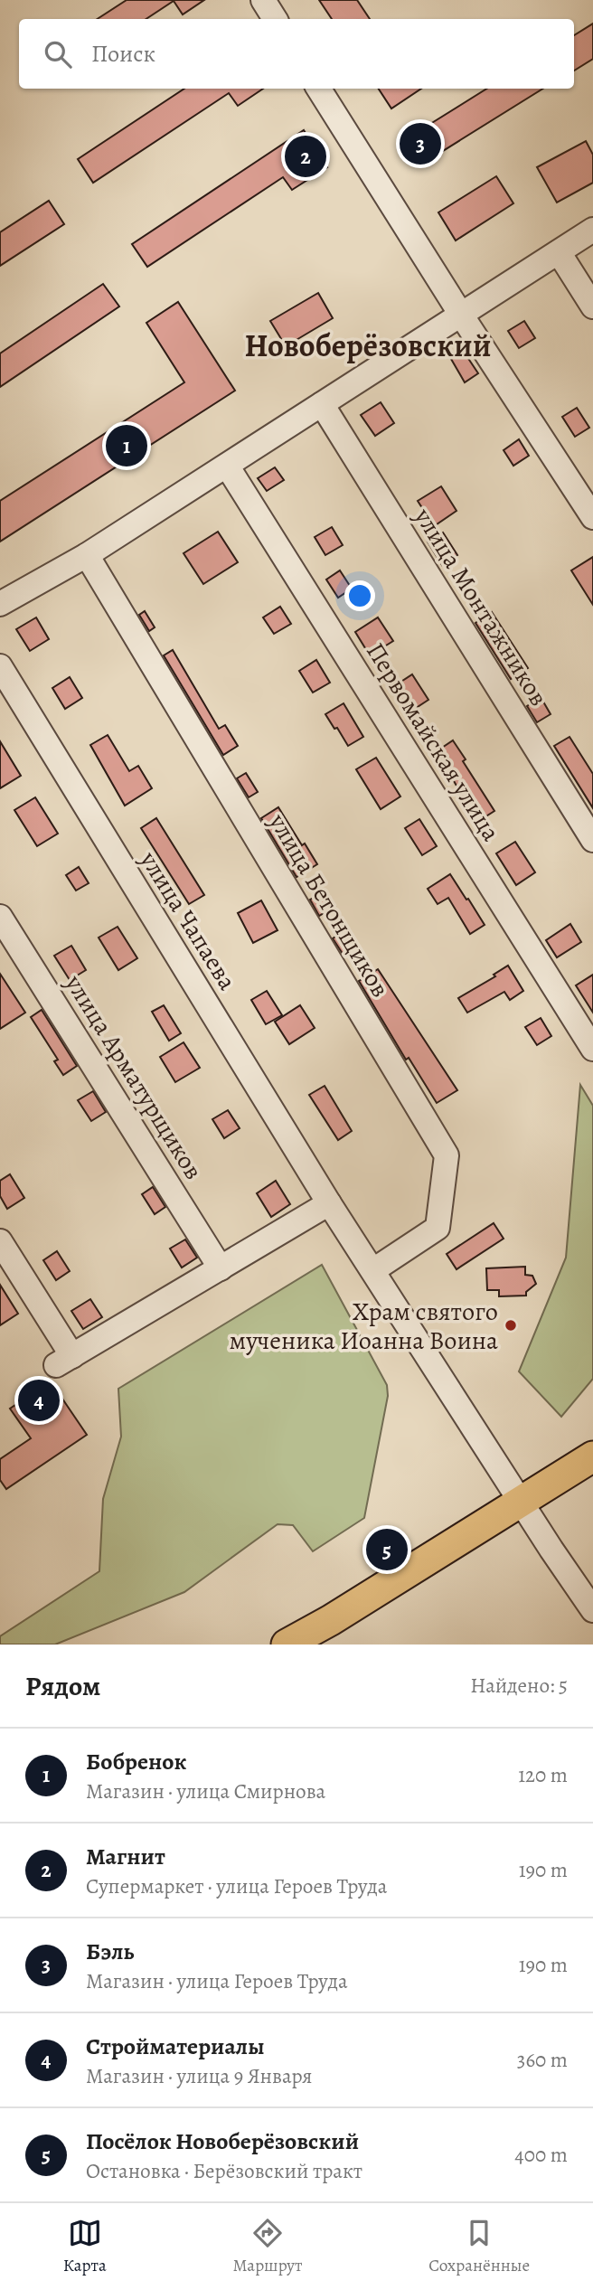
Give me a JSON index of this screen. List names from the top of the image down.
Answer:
{
  "streets": {
    "street": [
      "улица Монтажников",
      "Первомайская улица",
      "улица Бетонщиков",
      "улица Чапаева",
      "улица Арматурщиков"
    ]
  },
  "crossings": [
    ["улица Бетонщиков", "улица Чапаева"]
  ],
  "districts": ["Новоберёзовский"],
  "places": ["Храм святого мученика Иоанна Воина"],
  "page": {
    "search": "Поиск",
    "pins": [
      "3",
      "2",
      "1",
      "4",
      "5"
    ],
    "heading": ["Рядом", "Найдено: 5"],
    "list": [
      {
        "mark": "1",
        "name": "Бобренок",
        "note": "Магазин · улица Смирнова",
        "value": "120 m"
      },
      {
        "mark": "2",
        "name": "Магнит",
        "note": "Супермаркет · улица Героев Труда",
        "value": "190 m"
      },
      {
        "mark": "3",
        "name": "Бэль",
        "note": "Магазин · улица Героев Труда",
        "value": "190 m"
      },
      {
        "mark": "4",
        "name": "Стройматериалы",
        "note": "Магазин · улица 9 Января",
        "value": "360 m"
      },
      {
        "mark": "5",
        "name": "Посёлок Новоберёзовский",
        "note": "Остановка · Берёзовский тракт",
        "value": "400 m"
      }
    ],
    "nav": ["Карта", "Маршрут", "Сохранённые"]
  }
}
